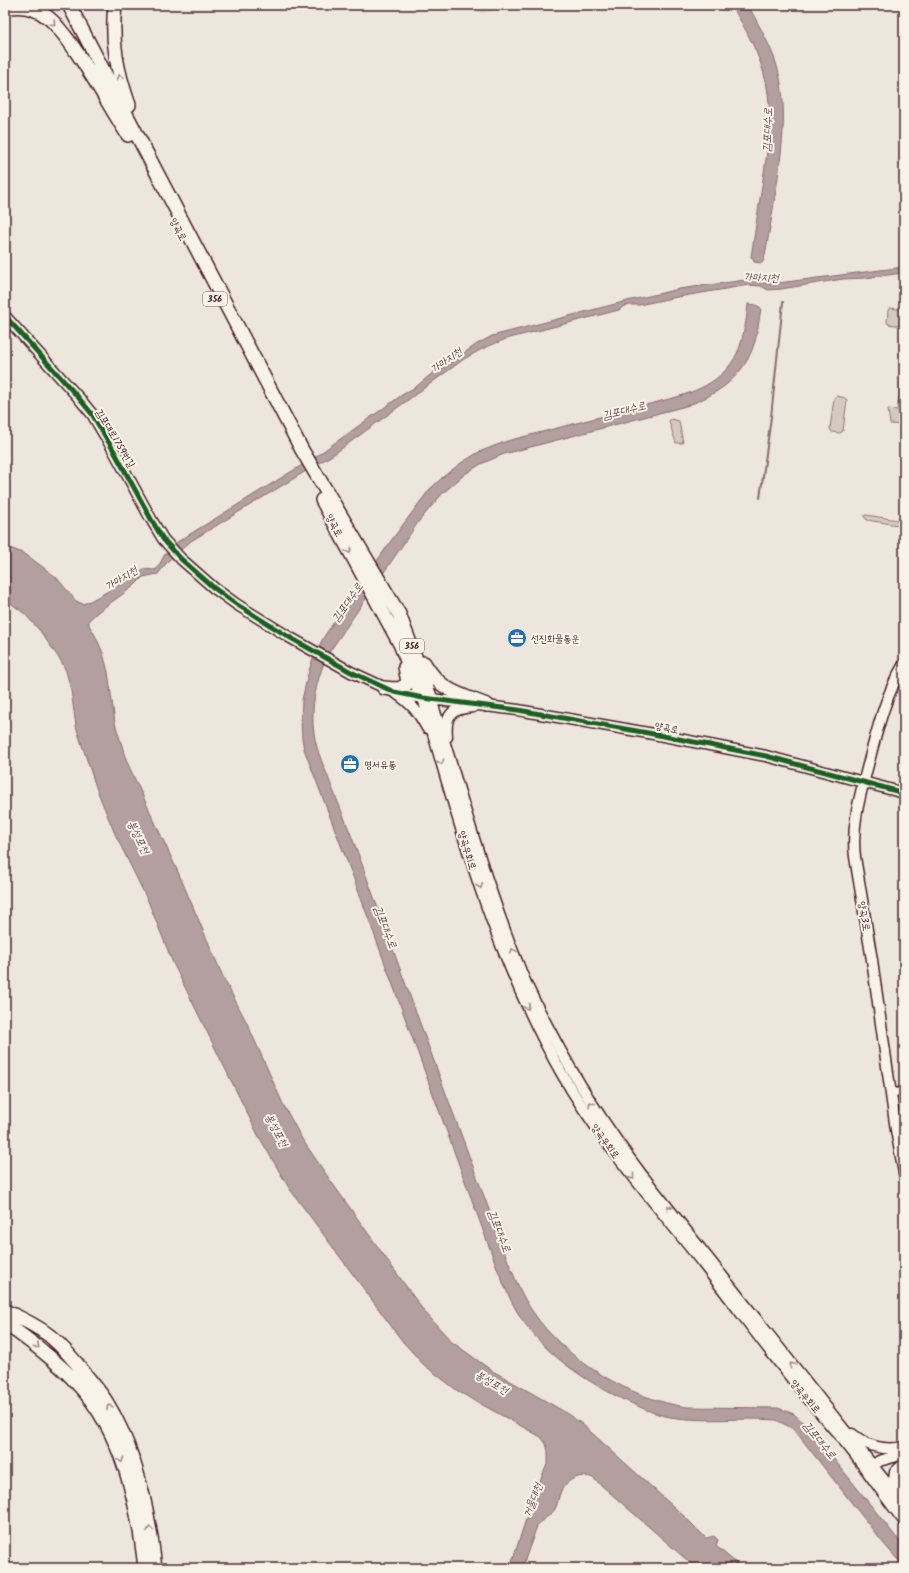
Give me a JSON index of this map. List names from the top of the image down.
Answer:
{
  "streets": {
    "highway": ["양곡로", "356"],
    "main road": ["김포대로1759번길", "양곡우회로", "양곡3로"]
  },
  "crossings": [
    ["양곡로", "356"],
    ["양곡로", "양곡우회로"],
    ["양곡로", "양곡3로"],
    ["356", "양곡우회로"]
  ],
  "water": [
    "김포대수로",
    "가마지천",
    "봉성포천",
    "거물대천"
  ],
  "places": {
    "office": ["선진화물통운", "명서유통"]
  }
}
